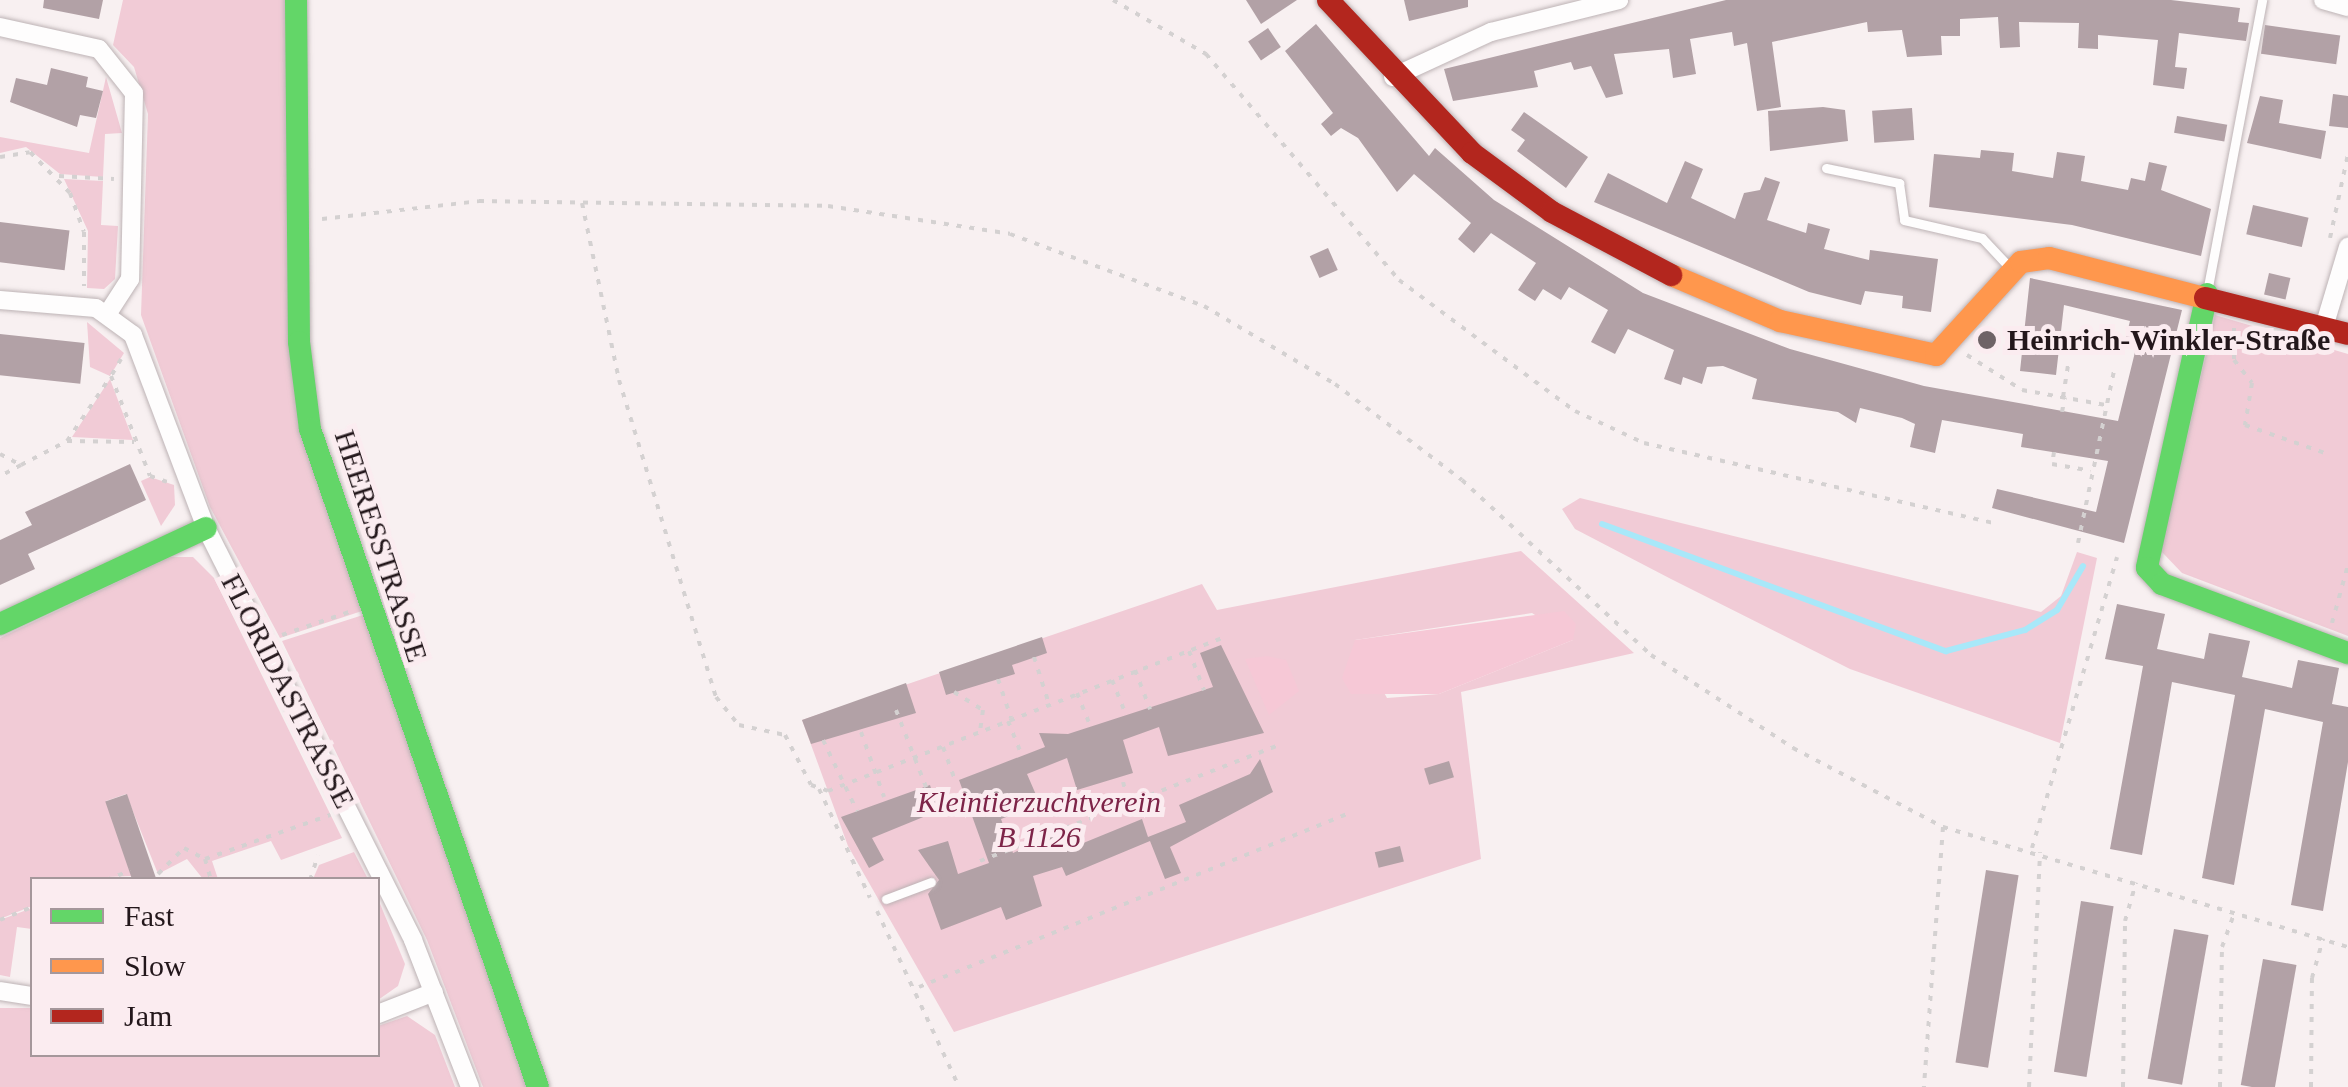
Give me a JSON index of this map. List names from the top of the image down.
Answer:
{
  "streets": {
    "street": ["HEERESSTRASSE", "FLORIDASTRASSE"]
  },
  "parks": ["Kleintierzuchtverein B 1126"],
  "places": ["Heinrich-Winkler-Straße"],
  "legend": ["Fast", "Slow", "Jam"]
}
